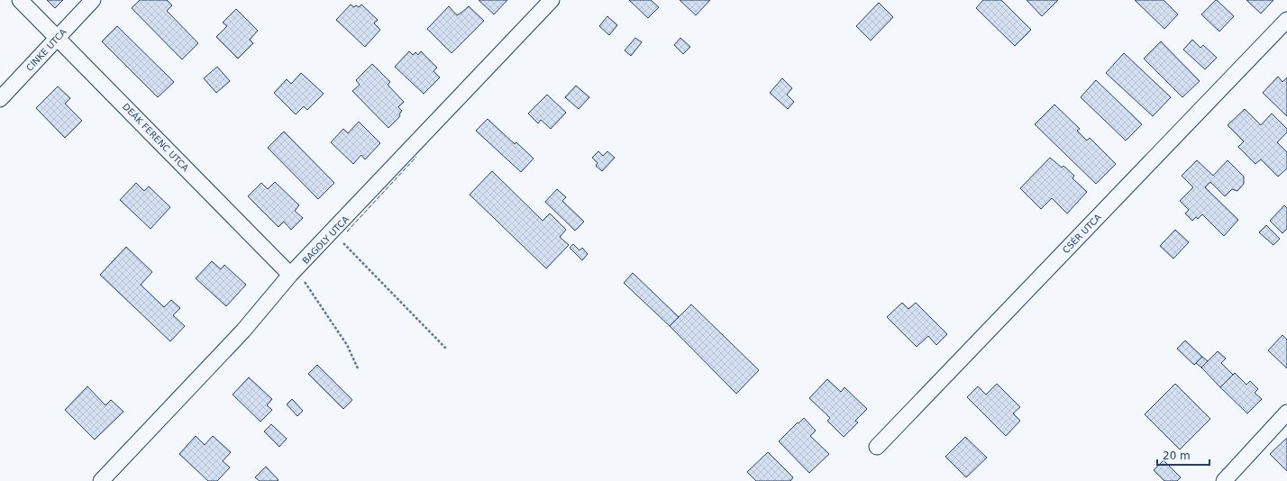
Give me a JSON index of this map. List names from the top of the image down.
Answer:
{
  "streets": {
    "street": [
      "CINKE UTCA",
      "DEÁK FERENC UTCA",
      "CSÉR UTCA",
      "BAGOLY UTCA"
    ]
  },
  "crossings": [
    ["CINKE UTCA", "DEÁK FERENC UTCA"],
    ["DEÁK FERENC UTCA", "BAGOLY UTCA"]
  ],
  "scale_bar": "20 m"
}
